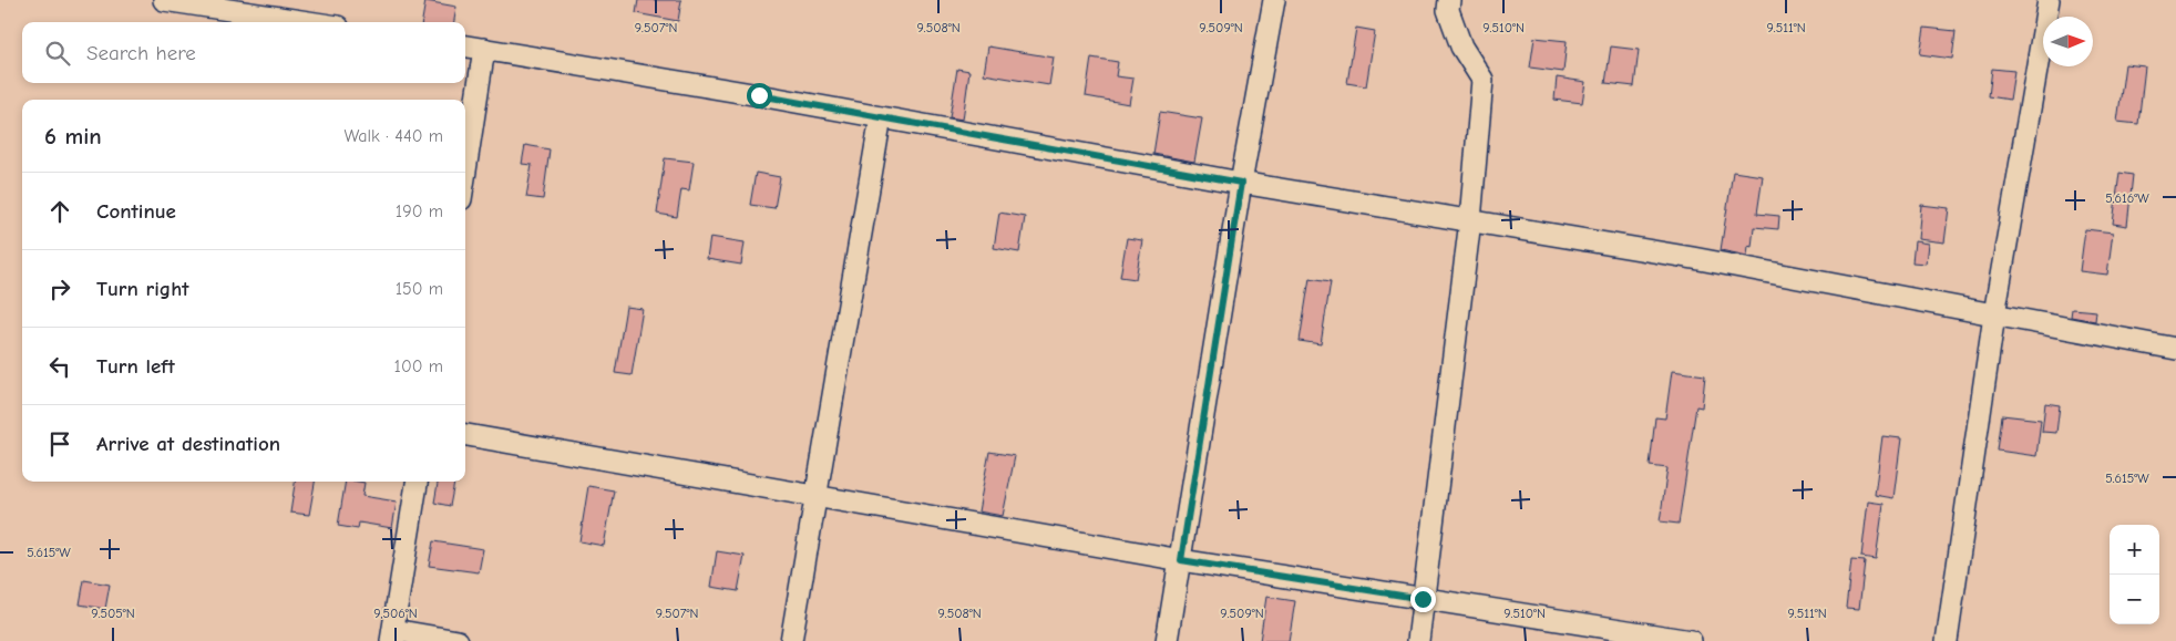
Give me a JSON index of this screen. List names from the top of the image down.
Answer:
{
  "north": "right",
  "page": {
    "search": "Search here",
    "heading": ["6 min", "Walk · 440 m"],
    "list": [
      ["Continue", "190 m"],
      ["Turn right", "150 m"],
      ["Turn left", "100 m"],
      "Arrive at destination"
    ],
    "map_buttons": ["+", "−"]
  },
  "coordinates": [
    "9.507°N",
    "9.508°N",
    "9.509°N",
    "9.510°N",
    "9.511°N",
    "5.616°W",
    "5.615°W",
    "9.505°N",
    "9.506°N"
  ]
}
